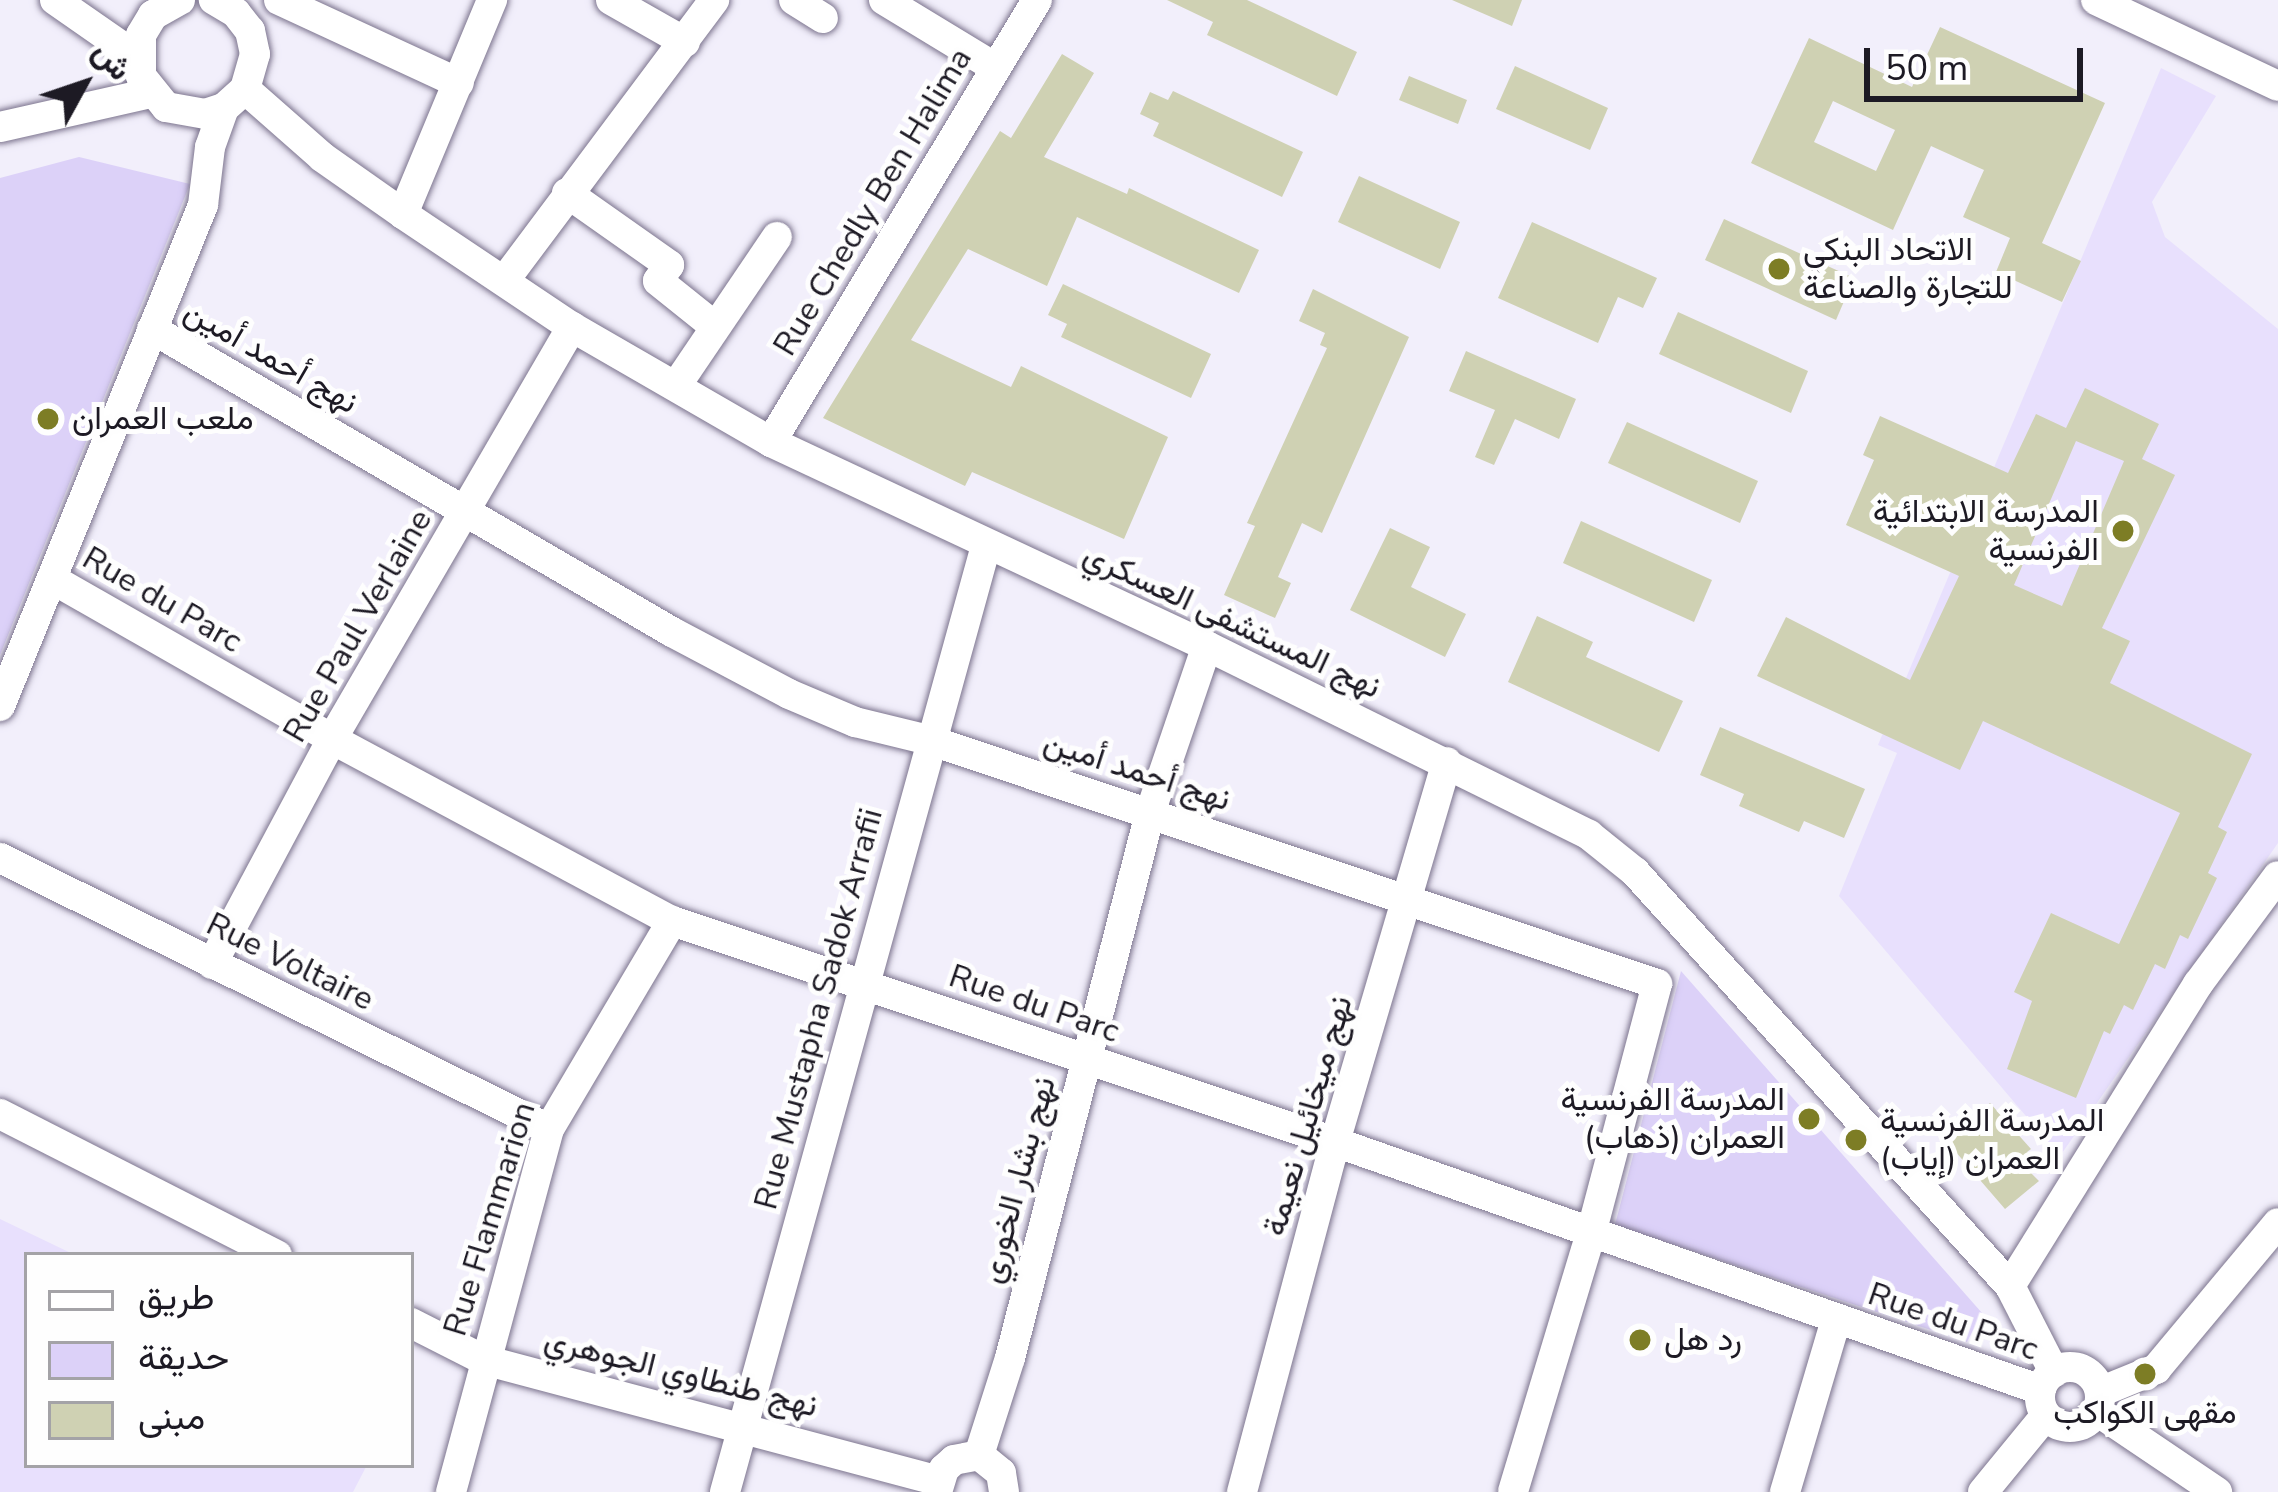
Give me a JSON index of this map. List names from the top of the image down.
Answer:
{
  "streets": {
    "street": [
      "Rue Chedly Ben Halima",
      "نهج أحمد أمين",
      "Rue du Parc",
      "نهج المستشفى العسكري",
      "Rue Paul Verlaine",
      "Rue Voltaire",
      "Rue Mustapha Sadok Arrafii",
      "نهج ميخائيل نعيمة",
      "نهج بشار الخوري",
      "Rue Flammarion",
      "نهج طنطاوي الجوهري"
    ]
  },
  "crossings": [
    ["Rue Chedly Ben Halima", "نهج المستشفى العسكري"],
    ["نهج أحمد أمين", "Rue du Parc"],
    ["نهج أحمد أمين", "Rue Paul Verlaine"],
    ["نهج أحمد أمين", "Rue Mustapha Sadok Arrafii"],
    ["نهج أحمد أمين", "نهج ميخائيل نعيمة"],
    ["نهج أحمد أمين", "نهج بشار الخوري"],
    ["Rue du Parc", "نهج المستشفى العسكري"],
    ["Rue du Parc", "Rue Paul Verlaine"],
    ["Rue du Parc", "Rue Mustapha Sadok Arrafii"],
    ["Rue du Parc", "نهج ميخائيل نعيمة"],
    ["Rue du Parc", "نهج بشار الخوري"],
    ["Rue du Parc", "Rue Flammarion"],
    ["نهج المستشفى العسكري", "Rue Paul Verlaine"],
    ["نهج المستشفى العسكري", "Rue Mustapha Sadok Arrafii"],
    ["نهج المستشفى العسكري", "نهج ميخائيل نعيمة"],
    ["نهج المستشفى العسكري", "نهج بشار الخوري"],
    ["Rue Paul Verlaine", "Rue Voltaire"],
    ["Rue Voltaire", "Rue Flammarion"],
    ["Rue Mustapha Sadok Arrafii", "نهج طنطاوي الجوهري"],
    ["Rue Flammarion", "نهج طنطاوي الجوهري"]
  ],
  "places": [
    "الاتحاد البنكي للتجارة والصناعة",
    "ملعب العمران",
    "المدرسة الابتدائية الفرنسية",
    "المدرسة الفرنسية العمران (ذهاب)",
    "المدرسة الفرنسية العمران (إياب)",
    "رد هل",
    "مقهى الكواكب"
  ],
  "legend": ["طريق", "حديقة", "مبنى"],
  "scale_bar": "50 m",
  "north": "top right"
}
